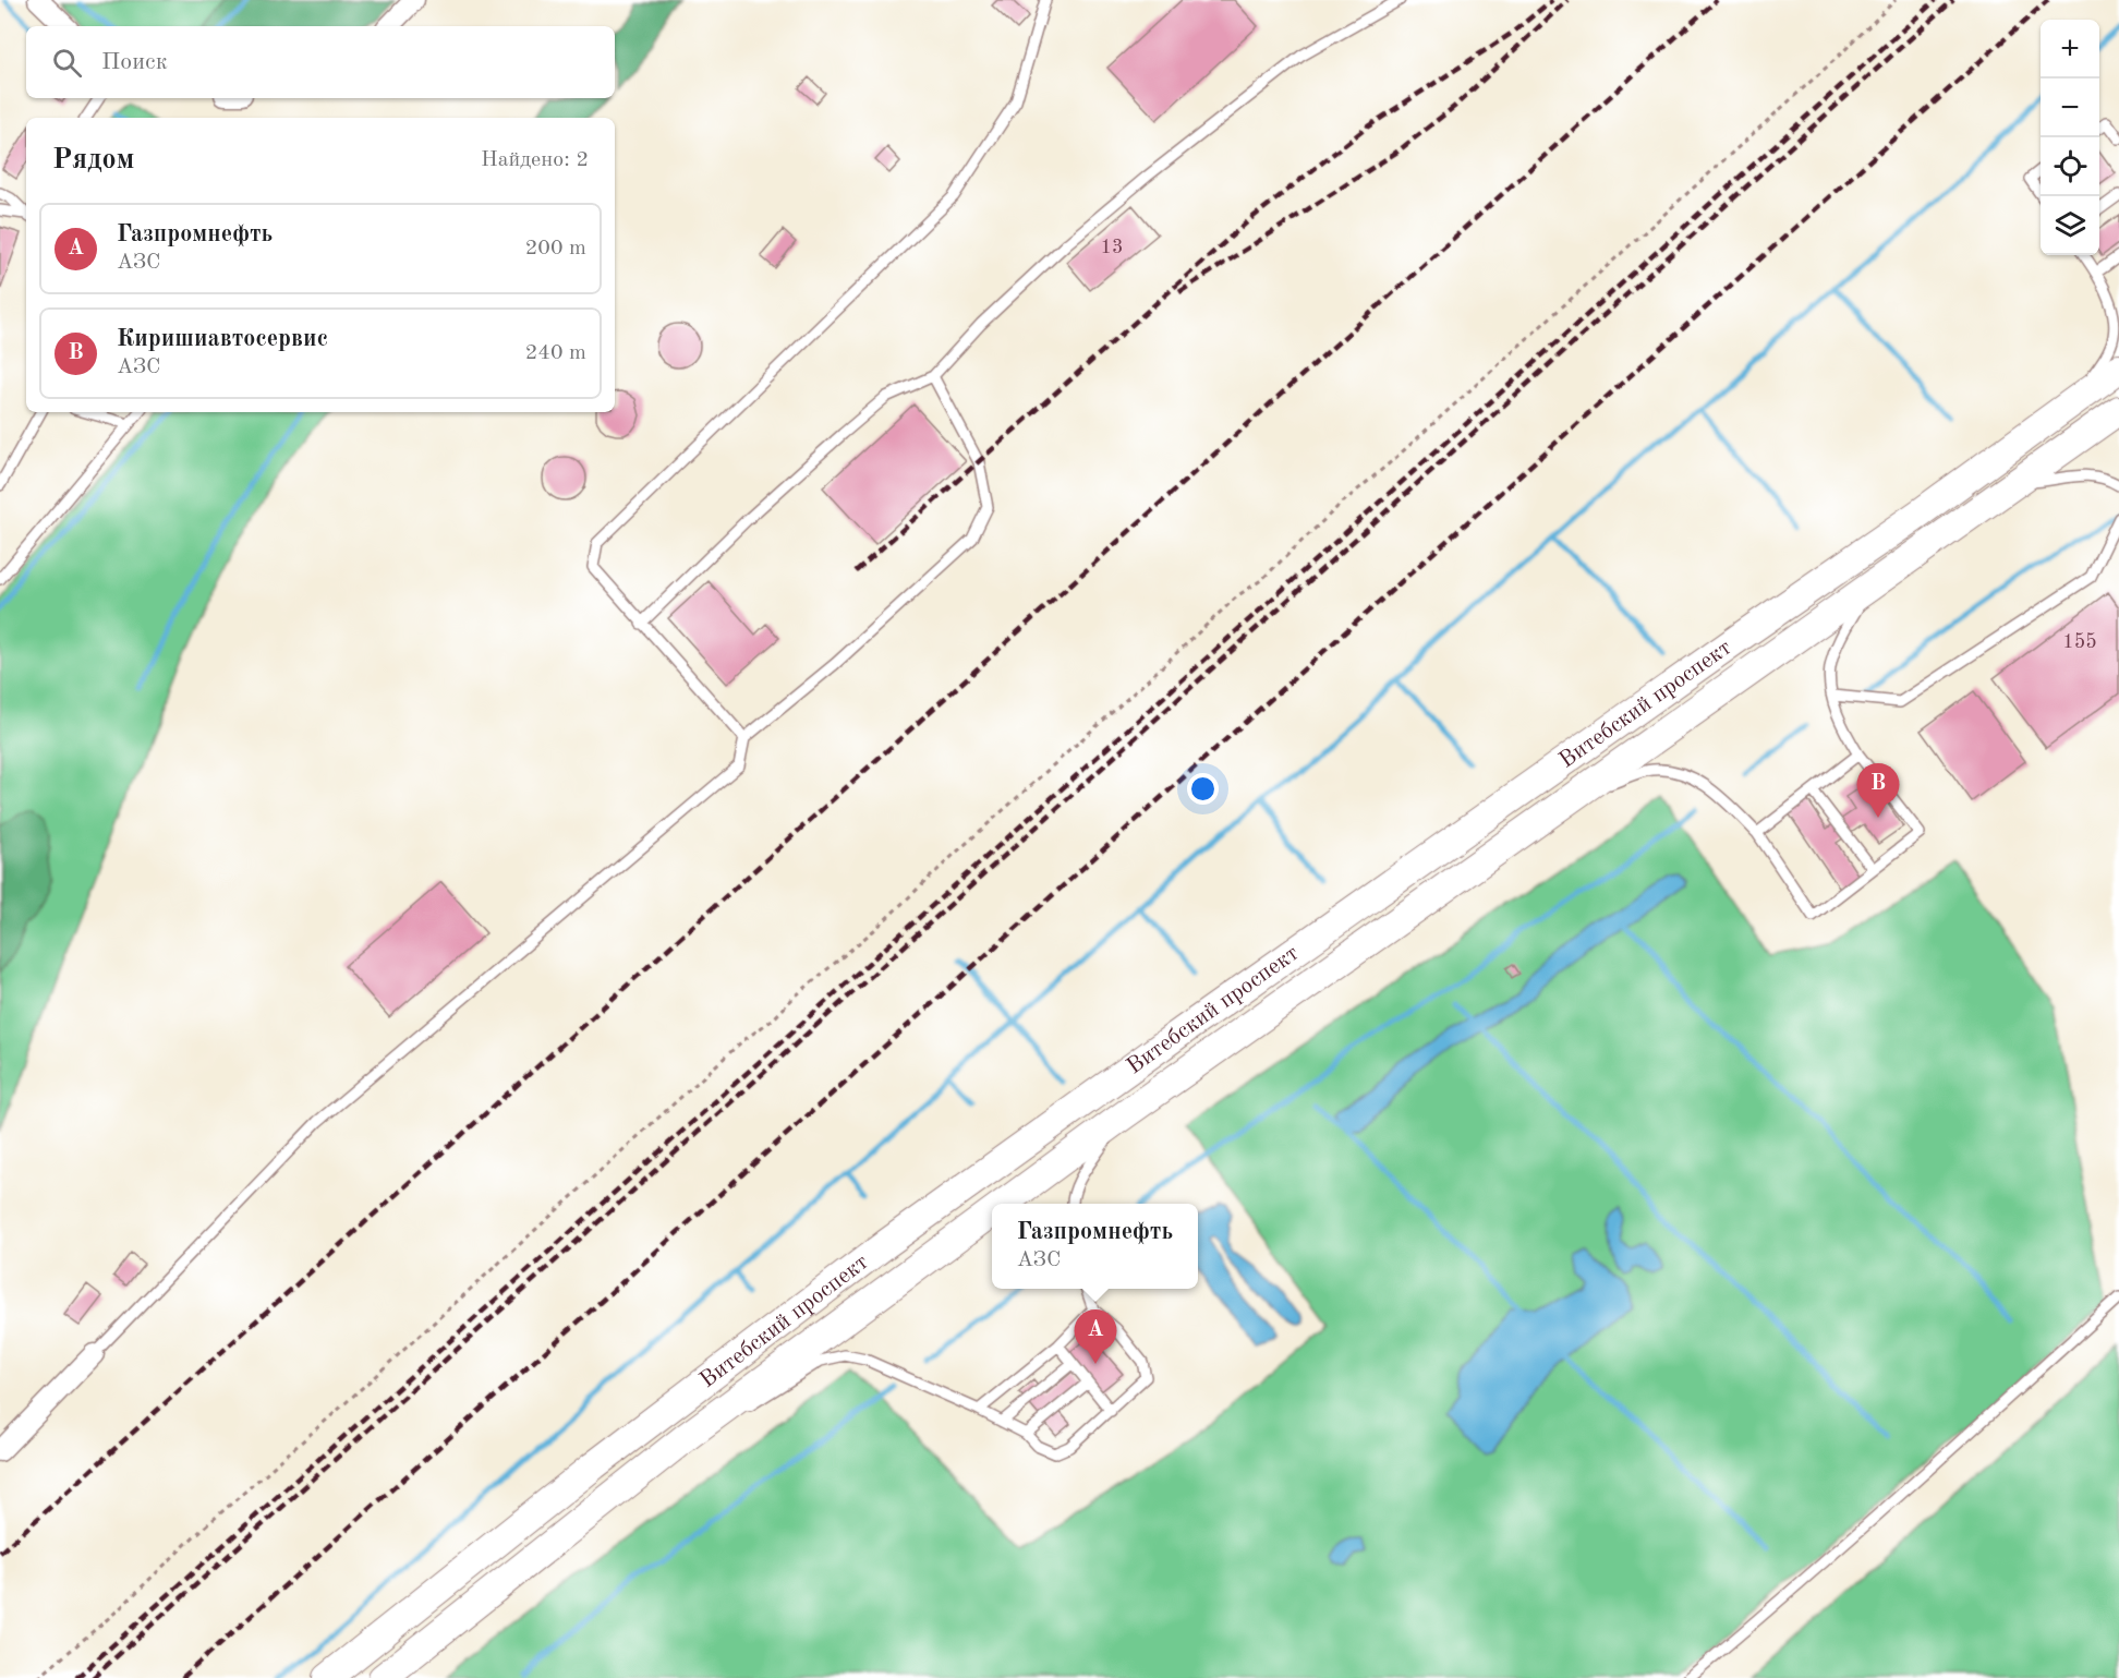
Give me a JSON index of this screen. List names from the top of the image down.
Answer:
{
  "streets": {
    "main road": ["Витебский проспект"]
  },
  "house_numbers": ["13", "155"],
  "page": {
    "map_buttons": ["+", "−"],
    "search": "Поиск",
    "heading": ["Рядом", "Найдено: 2"],
    "list": [
      {
        "mark": "A",
        "name": "Газпромнефть",
        "note": "АЗС",
        "value": "200 m"
      },
      {
        "mark": "B",
        "name": "Киришиавтосервис",
        "note": "АЗС",
        "value": "240 m"
      }
    ],
    "pins": ["B", "A"],
    "popup": ["Газпромнефть", "АЗС"]
  }
}
